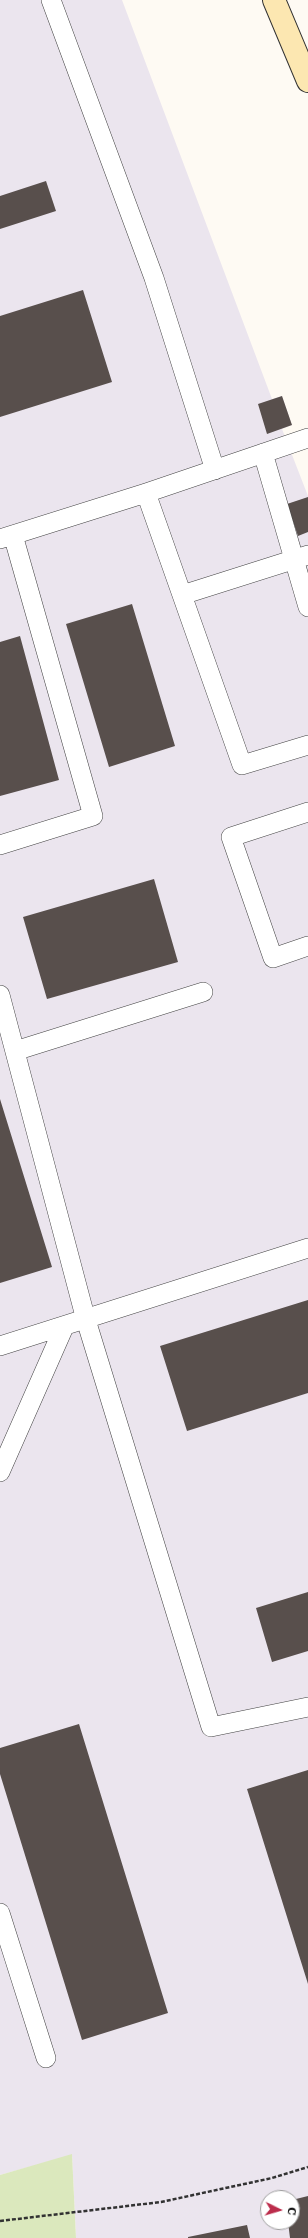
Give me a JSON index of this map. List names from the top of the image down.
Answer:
{
  "north": "right"
}
